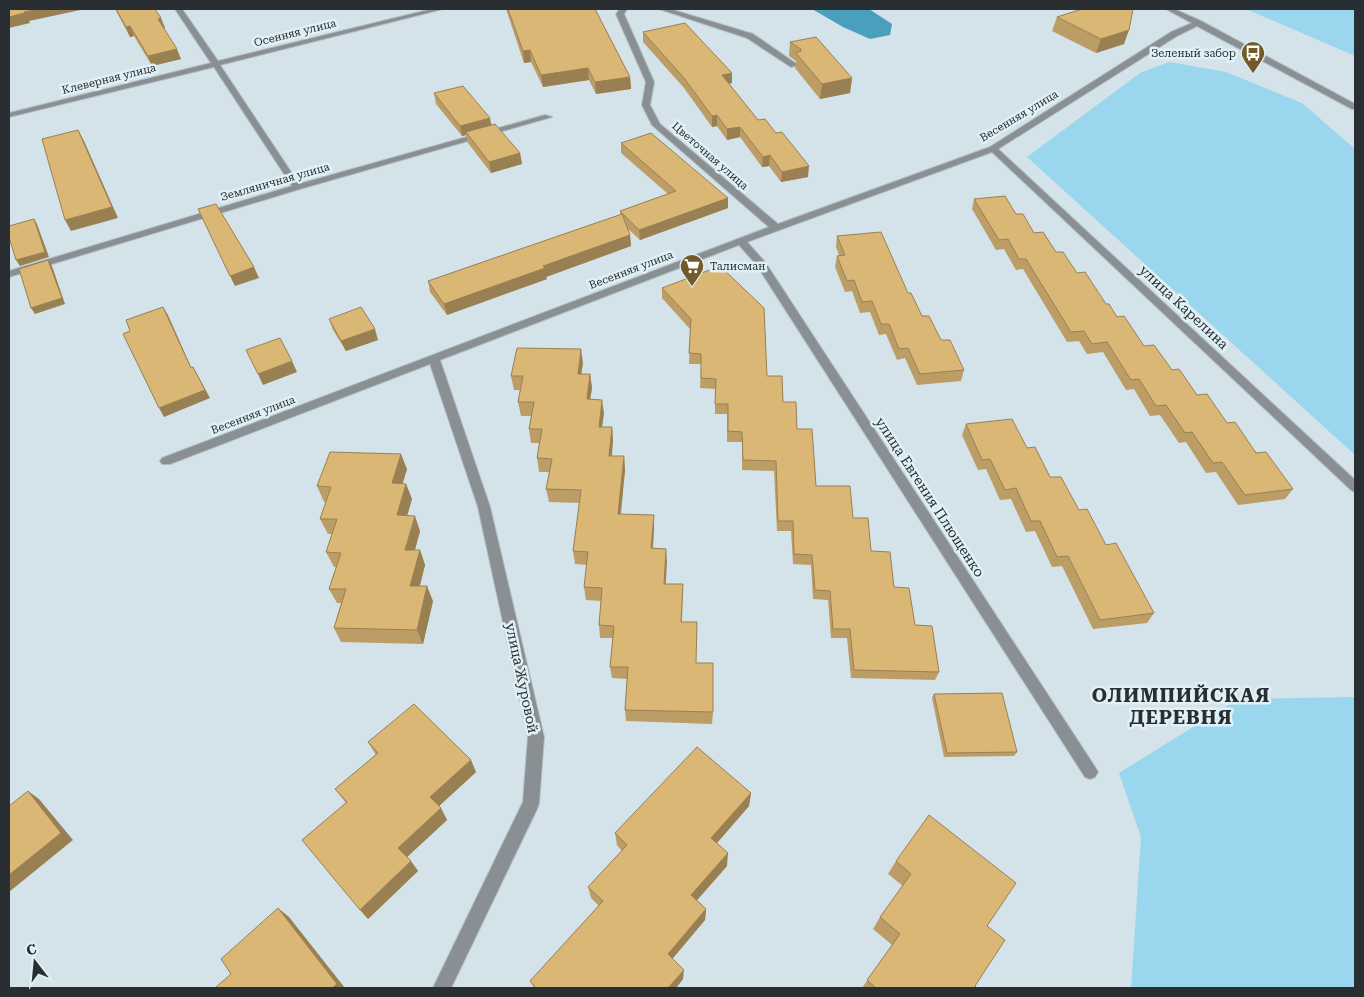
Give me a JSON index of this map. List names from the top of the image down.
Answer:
{
  "streets": {
    "street": [
      "Осенняя улица",
      "Клеверная улица",
      "Весенняя улица",
      "Цветочная улица",
      "Земляничная улица",
      "улица Карелина",
      "улица Евгения Плющенко",
      "улица Журовой"
    ]
  },
  "crossings": [
    ["Осенняя улица", "Клеверная улица"],
    ["Весенняя улица", "Цветочная улица"],
    ["Весенняя улица", "улица Карелина"],
    ["Весенняя улица", "улица Евгения Плющенко"],
    ["Весенняя улица", "улица Журовой"]
  ],
  "districts": ["ОЛИМПИЙСКАЯ ДЕРЕВНЯ"],
  "places": {
    "bus stop": ["Зеленый забор"],
    "supermarket": ["Талисман"]
  },
  "north": "top"
}
